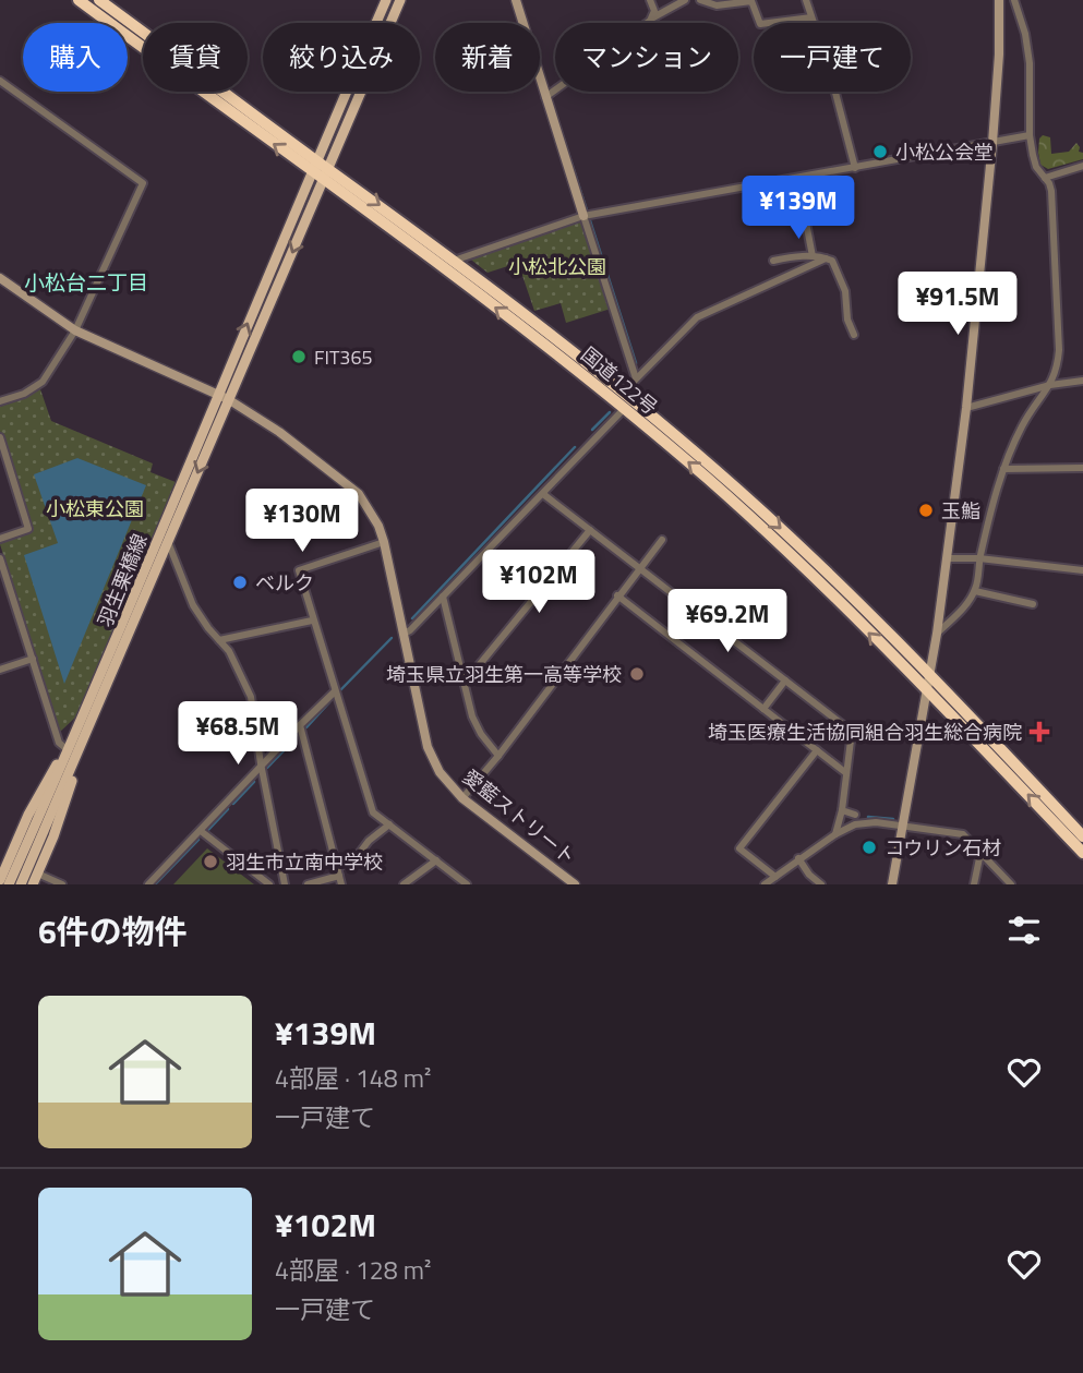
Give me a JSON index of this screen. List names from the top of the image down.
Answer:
{
  "streets": {
    "highway": ["国道122号"],
    "main road": ["羽生栗橋線"],
    "street": ["愛藍ストリート"]
  },
  "crossings": [
    ["国道122号", "羽生栗橋線"],
    ["羽生栗橋線", "愛藍ストリート"]
  ],
  "districts": ["小松台二丁目"],
  "parks": ["小松北公園", "小松東公園"],
  "places": {
    "other": [
      "小松公会堂",
      "FIT365",
      "玉鮨",
      "ベルク",
      "埼玉県立羽生第一高等学校",
      "コウリン石材",
      "羽生市立南中学校"
    ],
    "health": ["埼玉医療生活協同組合羽生総合病院"]
  },
  "page": {
    "chip": [
      "購入",
      "賃貸",
      "絞り込み",
      "新着",
      "マンション",
      "一戸建て"
    ],
    "price": [
      "¥139M",
      "¥91.5M",
      "¥130M",
      "¥102M",
      "¥69.2M",
      "¥68.5M"
    ],
    "heading": "6件の物件",
    "list": [
      {
        "name": "¥139M",
        "note": "4部屋 · 148 m² · 一戸建て"
      },
      {
        "name": "¥102M",
        "note": "4部屋 · 128 m² · 一戸建て"
      }
    ]
  }
}
